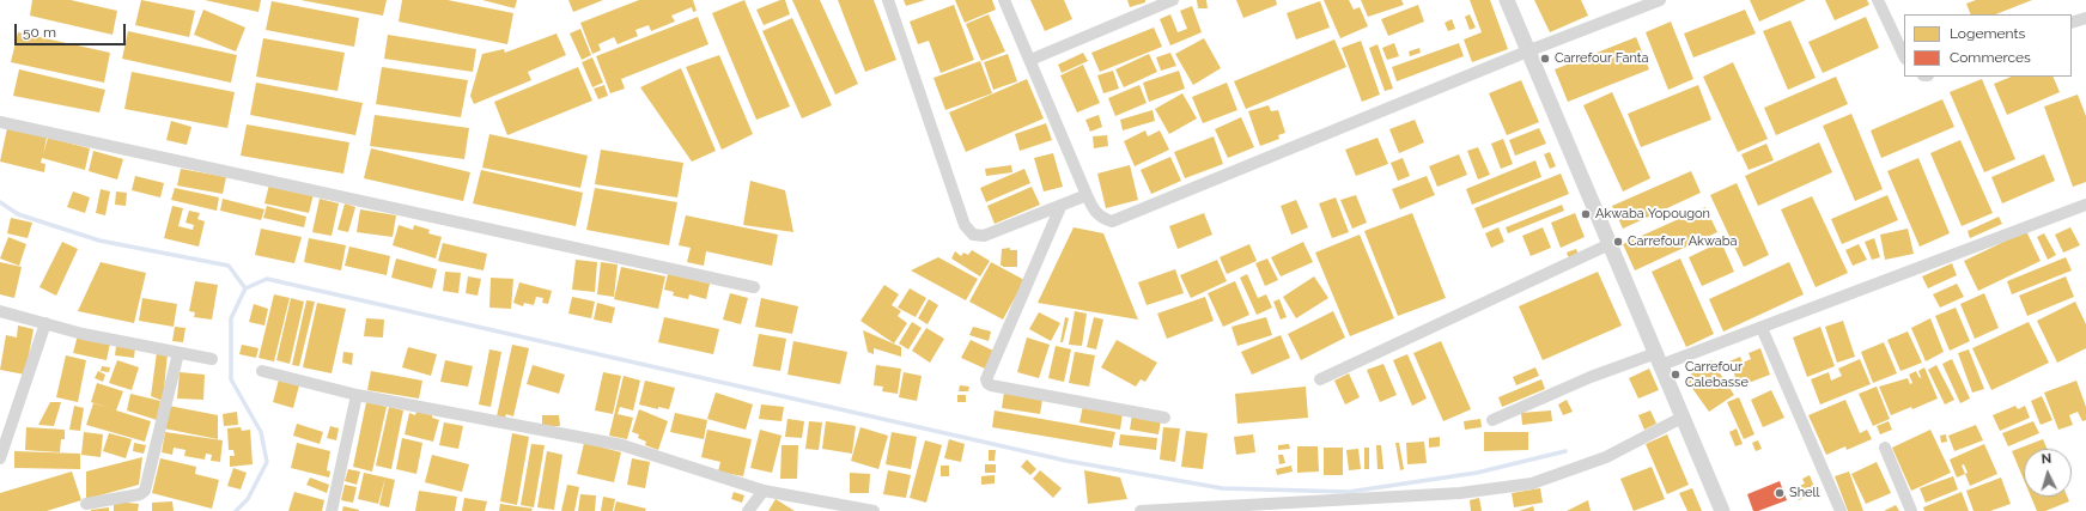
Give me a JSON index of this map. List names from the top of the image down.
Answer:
{
  "places": [
    "Carrefour Fanta",
    "Akwaba Yopougon",
    "Carrefour Akwaba",
    "Carrefour Calebasse",
    "Shell"
  ],
  "legend": ["Logements", "Commerces"],
  "scale_bar": "50 m",
  "north": "top"
}
